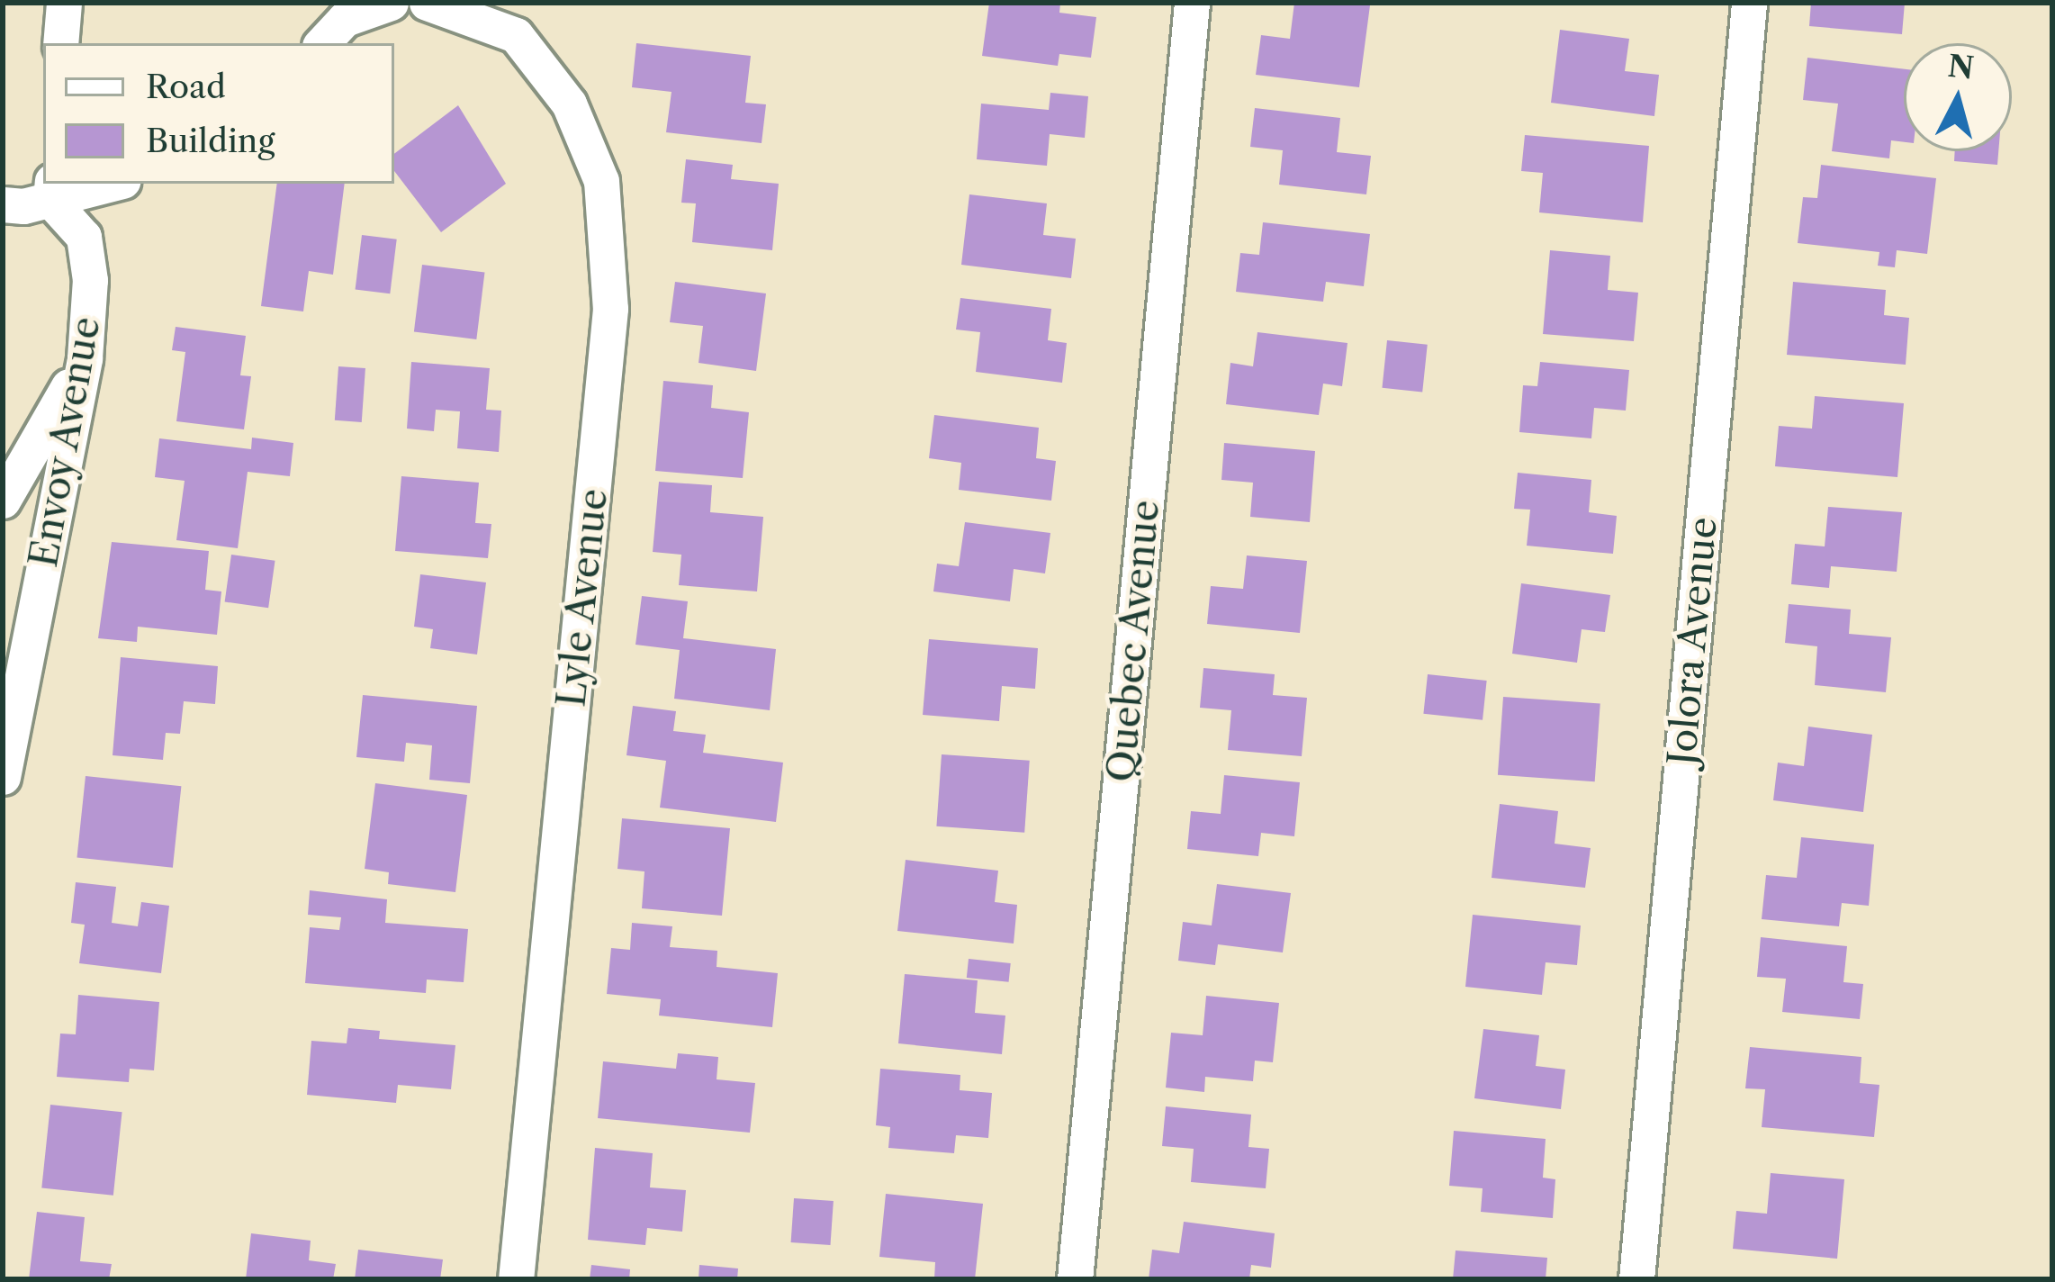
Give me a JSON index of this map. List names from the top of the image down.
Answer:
{
  "streets": {
    "street": [
      "Envoy Avenue",
      "Lyle Avenue",
      "Quebec Avenue",
      "Jolora Avenue"
    ]
  },
  "legend": ["Road", "Building"],
  "north": "top"
}
